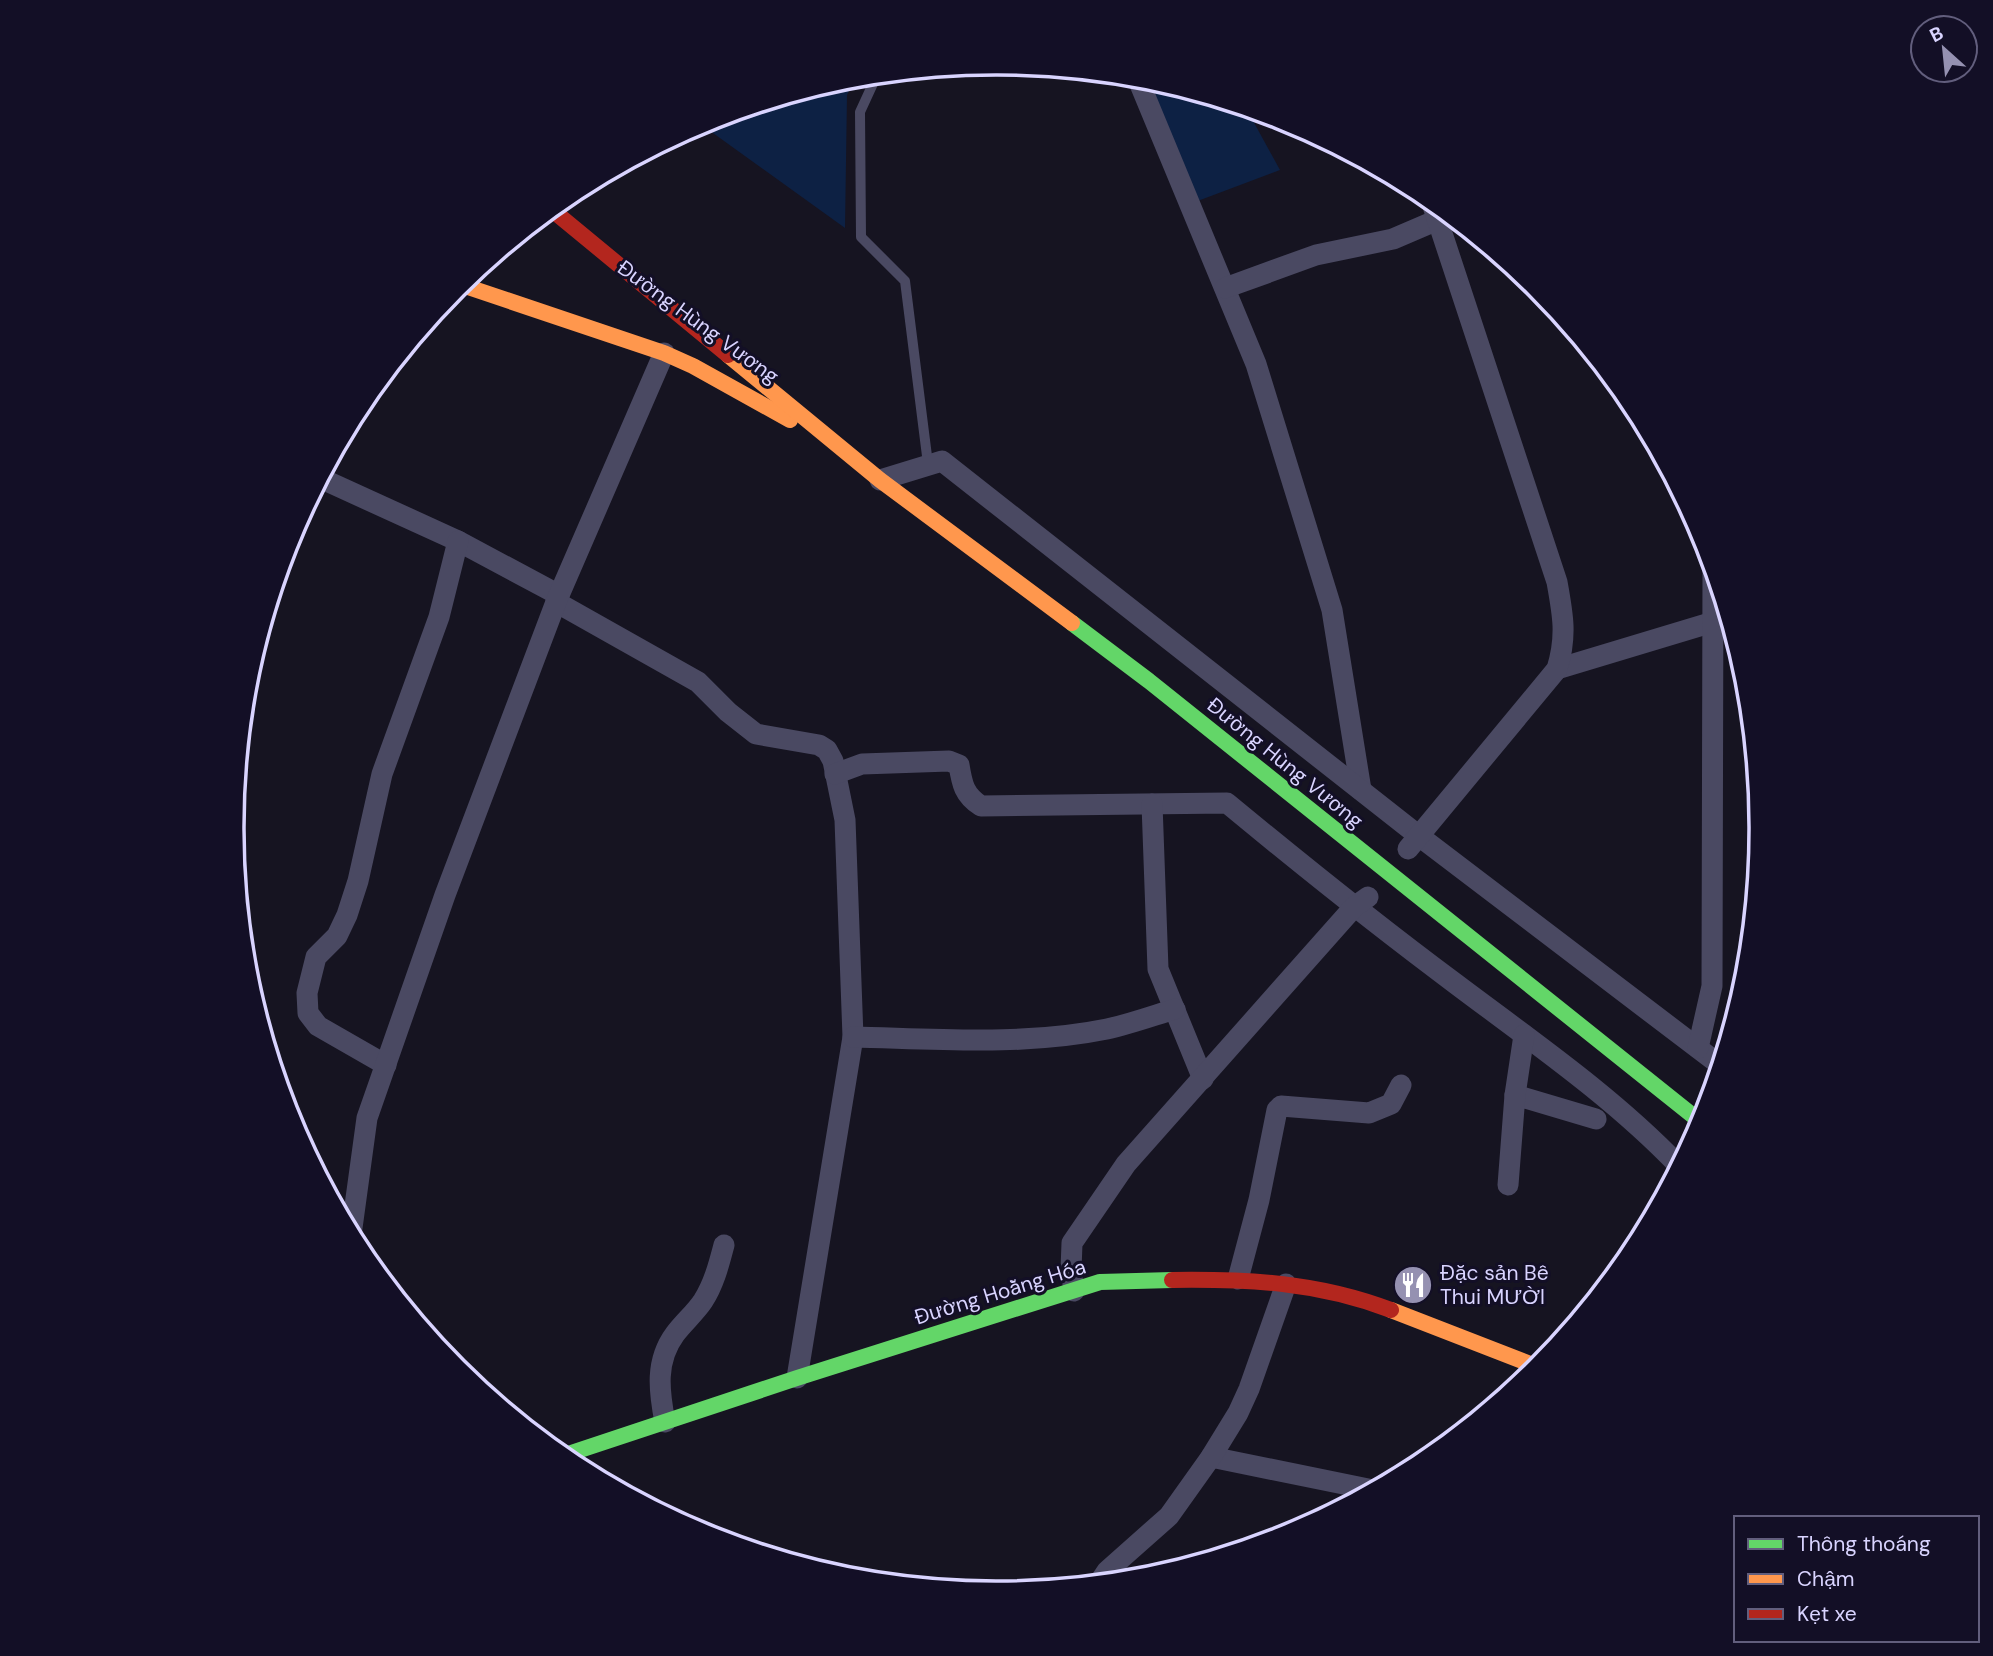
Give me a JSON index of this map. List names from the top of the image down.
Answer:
{
  "streets": {
    "main road": ["Đường Hùng Vương", "Đường Hoằng Hóa"]
  },
  "places": {
    "restaurant": ["Đặc sản Bê Thui MƯỜI"]
  },
  "legend": ["Thông thoáng", "Chậm", "Kẹt xe"],
  "north": "top left"
}
